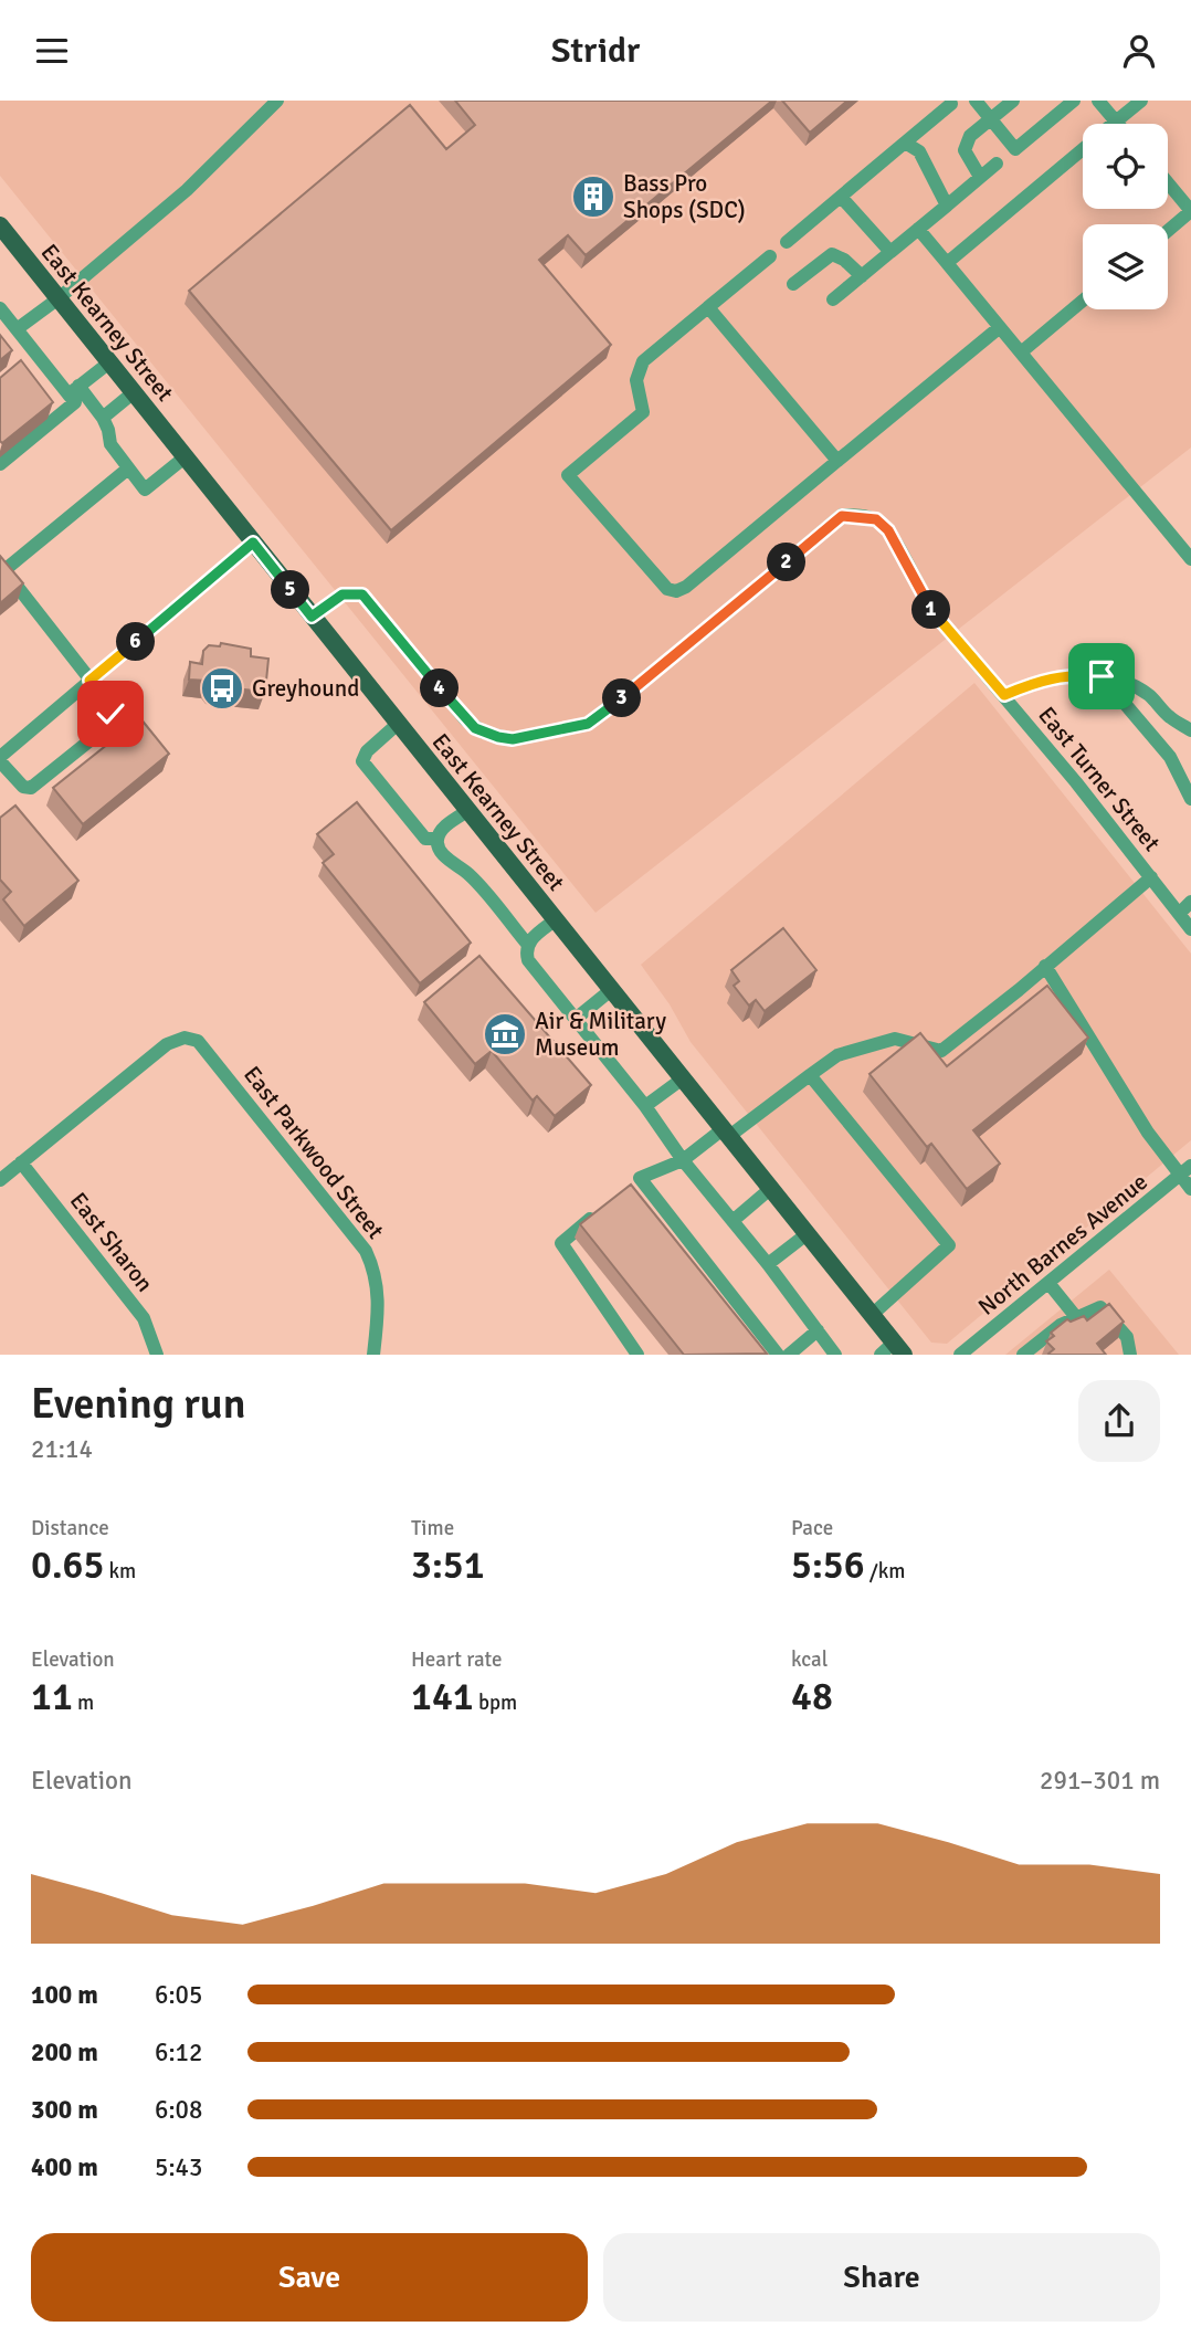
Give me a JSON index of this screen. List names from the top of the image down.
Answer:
{
  "streets": {
    "main road": ["East Kearney Street"],
    "street": [
      "East Turner Street",
      "East Parkwood Street",
      "East Sharon",
      "North Barnes Avenue"
    ]
  },
  "crossings": [
    ["East Kearney Street", "East Turner Street"],
    ["East Parkwood Street", "East Sharon"]
  ],
  "places": {
    "building": ["Bass Pro Shops (SDC)"],
    "bus stop": ["Greyhound"],
    "museum": ["Air & Military Museum"]
  },
  "page": {
    "header": "Stridr",
    "pins": [
      "2",
      "5",
      "1",
      "6",
      "4",
      "3"
    ],
    "heading": ["Evening run", "21:14"],
    "stats": [
      ["Distance", "0.65 km"],
      ["Time", "3:51"],
      ["Pace", "5:56 /km"],
      ["Elevation", "11 m"],
      ["Heart rate", "141 bpm"],
      ["kcal", "48"]
    ],
    "chart": ["Elevation", "291–301 m"],
    "list": [
      {
        "name": "100 m",
        "note": "6:05"
      },
      {
        "name": "200 m",
        "note": "6:12"
      },
      {
        "name": "300 m",
        "note": "6:08"
      },
      {
        "name": "400 m",
        "note": "5:43"
      }
    ],
    "buttons": ["Save", "Share"]
  }
}
